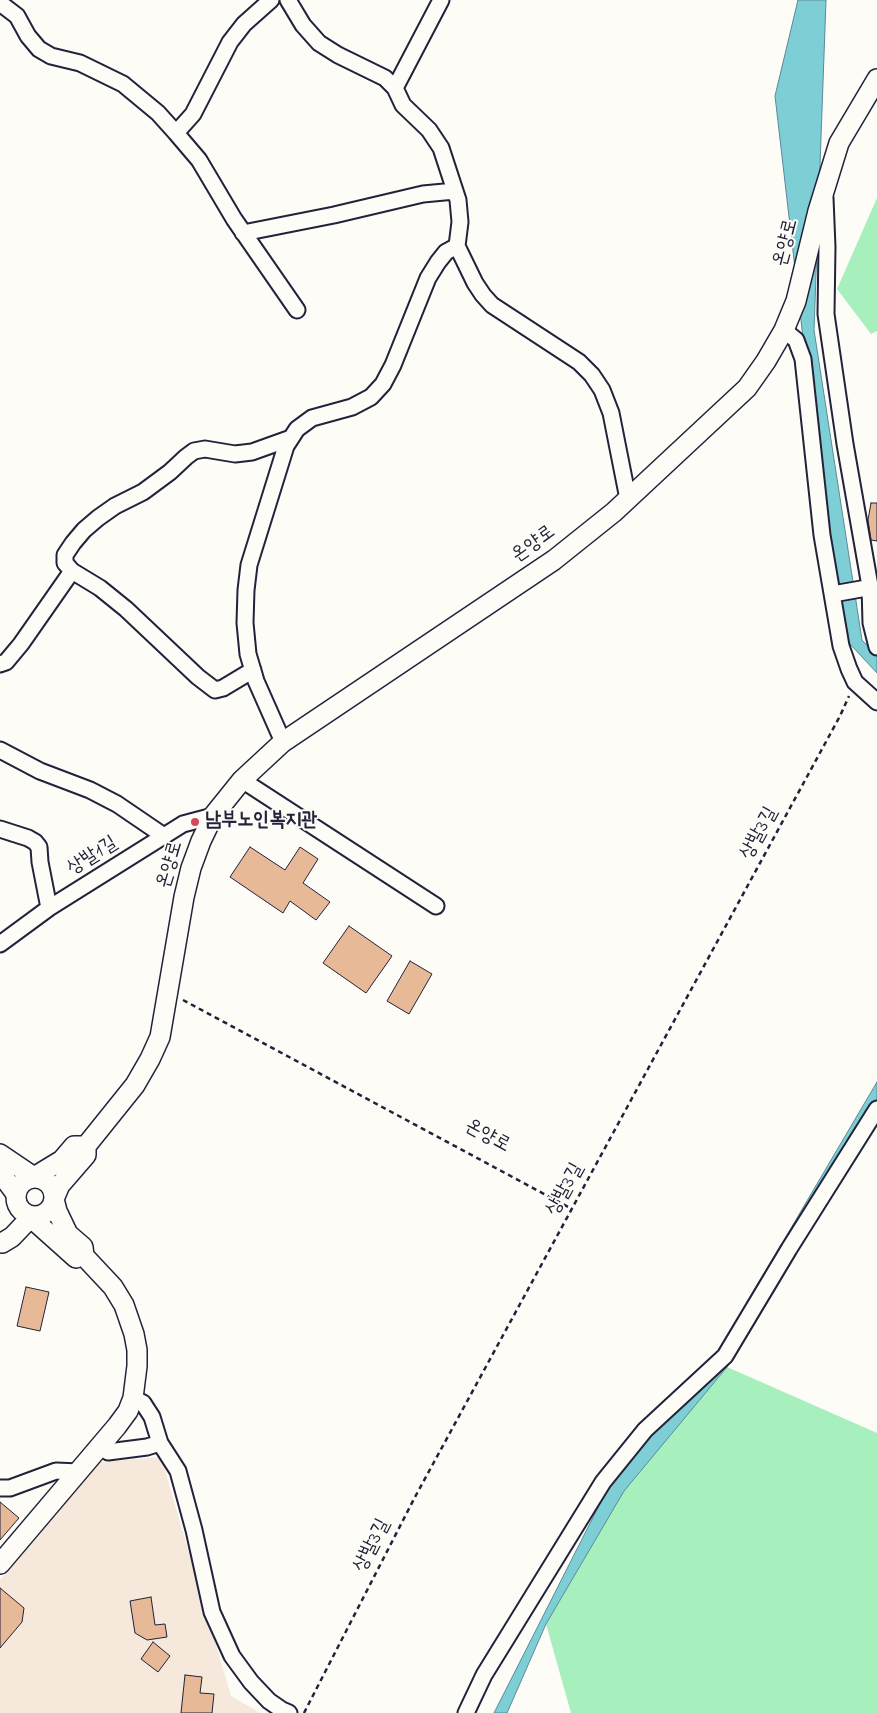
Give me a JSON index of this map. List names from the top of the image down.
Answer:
{
  "streets": {
    "main road": ["온양로"],
    "street": ["상발1길"],
    "path": ["상발3길"]
  },
  "crossings": [
    ["온양로", "상발3길"],
    ["온양로", "상발1길"]
  ],
  "places": ["남부노인복지관"]
}
